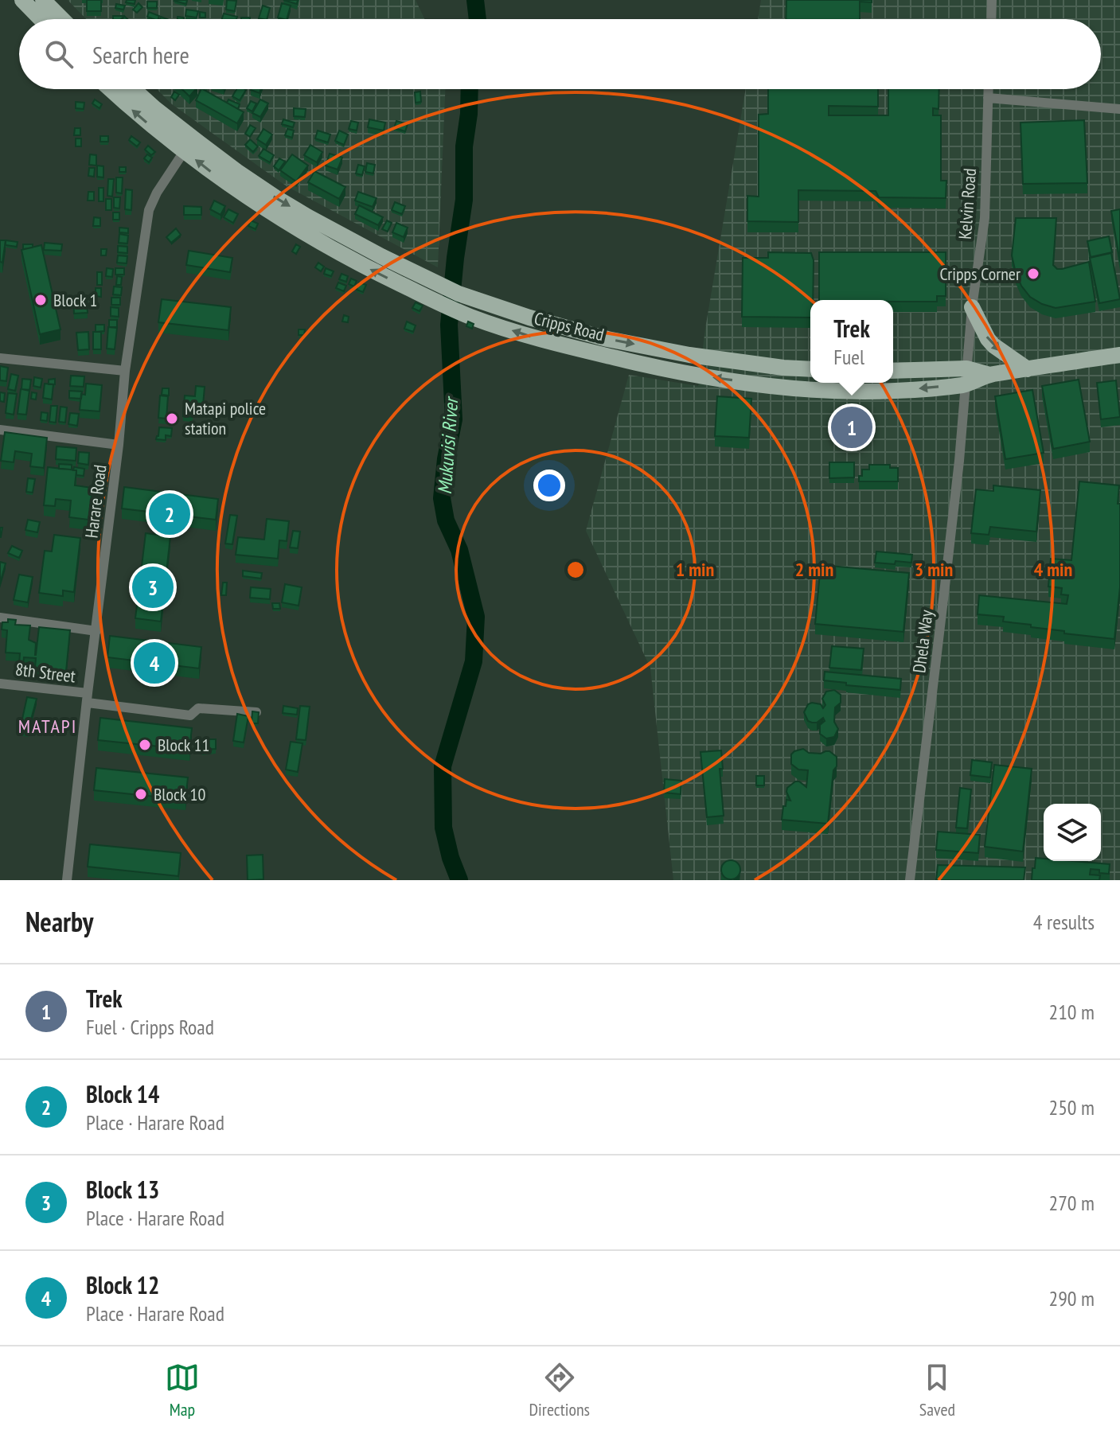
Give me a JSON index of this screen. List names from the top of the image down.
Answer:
{
  "streets": {
    "main road": ["Cripps Road"],
    "street": [
      "Kelvin Road",
      "Harare Road",
      "Dhela Way",
      "8th Street"
    ]
  },
  "crossings": [
    ["Kelvin Road", "Cripps Road"],
    ["Kelvin Road", "Dhela Way"],
    ["Cripps Road", "Harare Road"],
    ["Cripps Road", "Dhela Way"],
    ["Harare Road", "8th Street"]
  ],
  "districts": ["MATAPI"],
  "water": ["Mukuvisi River"],
  "places": [
    "Cripps Corner",
    "Block 1",
    "Matapi police station",
    "Block 11",
    "Block 10"
  ],
  "page": {
    "search": "Search here",
    "popup": ["Trek", "Fuel"],
    "pins": [
      "1",
      "2",
      "3",
      "4"
    ],
    "heading": ["Nearby", "4 results"],
    "list": [
      {
        "mark": "1",
        "name": "Trek",
        "note": "Fuel · Cripps Road",
        "value": "210 m"
      },
      {
        "mark": "2",
        "name": "Block 14",
        "note": "Place · Harare Road",
        "value": "250 m"
      },
      {
        "mark": "3",
        "name": "Block 13",
        "note": "Place · Harare Road",
        "value": "270 m"
      },
      {
        "mark": "4",
        "name": "Block 12",
        "note": "Place · Harare Road",
        "value": "290 m"
      }
    ],
    "nav": ["Map", "Directions", "Saved"]
  },
  "rings": [
    "1 min",
    "2 min",
    "3 min",
    "4 min"
  ]
}
